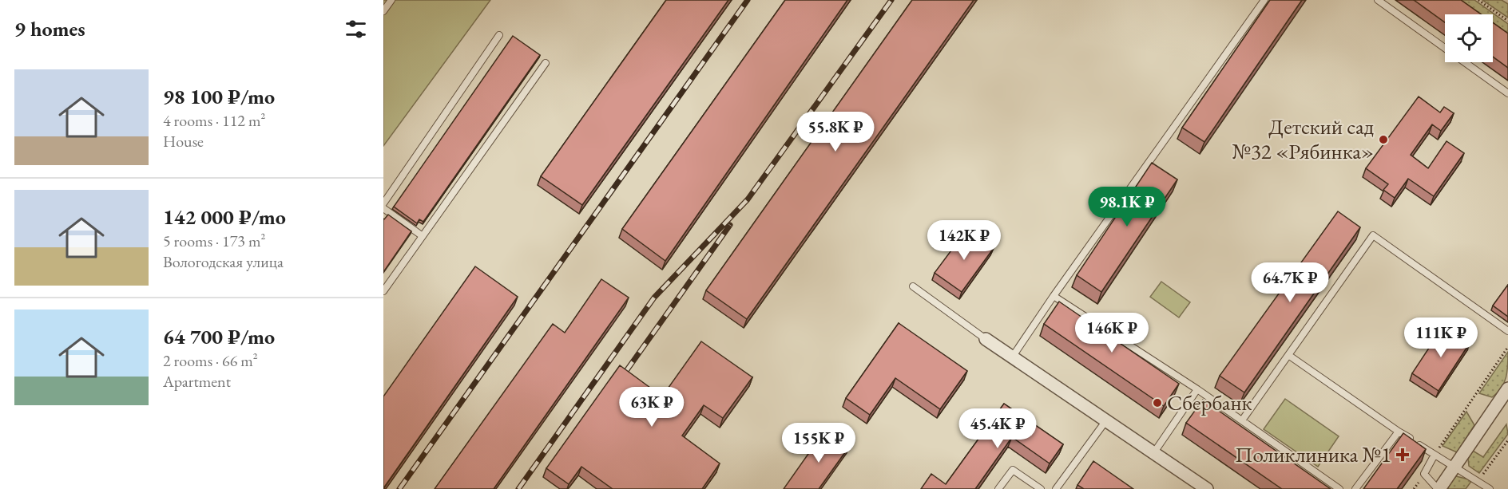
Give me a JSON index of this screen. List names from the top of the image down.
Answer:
{
  "places": {
    "other": ["Детский сад №32 «Рябинка»", "Сбербанк"],
    "health": ["Поликлиника №1"]
  },
  "page": {
    "heading": "9 homes",
    "list": [
      {
        "name": "98 100 ₽/mo",
        "note": "4 rooms · 112 m² · House"
      },
      {
        "name": "142 000 ₽/mo",
        "note": "5 rooms · 173 m² · Вологодская улица"
      },
      {
        "name": "64 700 ₽/mo",
        "note": "2 rooms · 66 m² · Apartment"
      }
    ],
    "price": [
      "55.8K ₽",
      "98.1K ₽",
      "142K ₽",
      "64.7K ₽",
      "146K ₽",
      "111K ₽",
      "63K ₽",
      "45.4K ₽",
      "155K ₽"
    ]
  }
}
